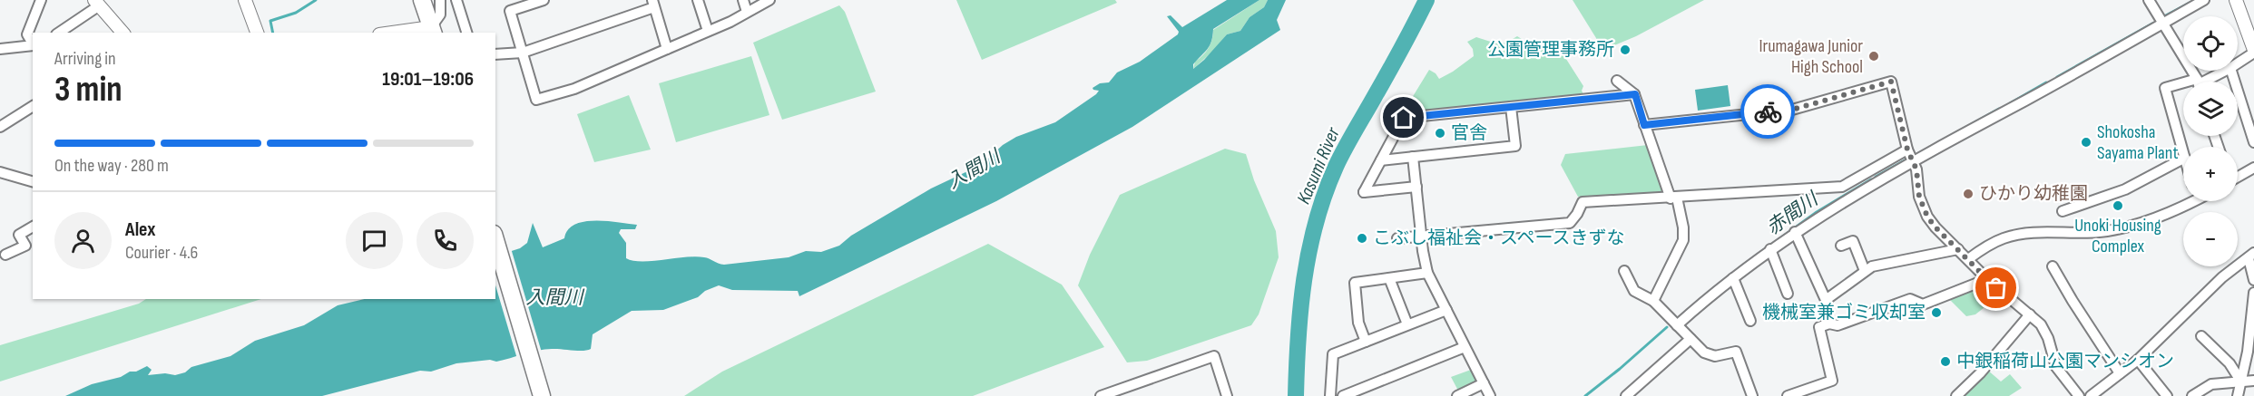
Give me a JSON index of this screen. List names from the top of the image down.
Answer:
{
  "water": ["Kasumi River", "入間川", "赤間川"],
  "places": [
    "公園管理事務所",
    "Irumagawa Junior High School",
    "官舎",
    "Shokosha Sayama Plant",
    "ひかり幼稚園",
    "Unoki Housing Complex",
    "こぶし福祉会・スペースきずな",
    "機械室兼ゴミ収却室",
    "中銀稲荷山公園マンシオン"
  ],
  "page": {
    "map_buttons": ["+", "−"],
    "heading": ["3 min", "Arriving in", "19:01–19:06"],
    "panel": ["Alex", "Courier · 4.6"],
    "bar": "On the way · 280 m"
  }
}
